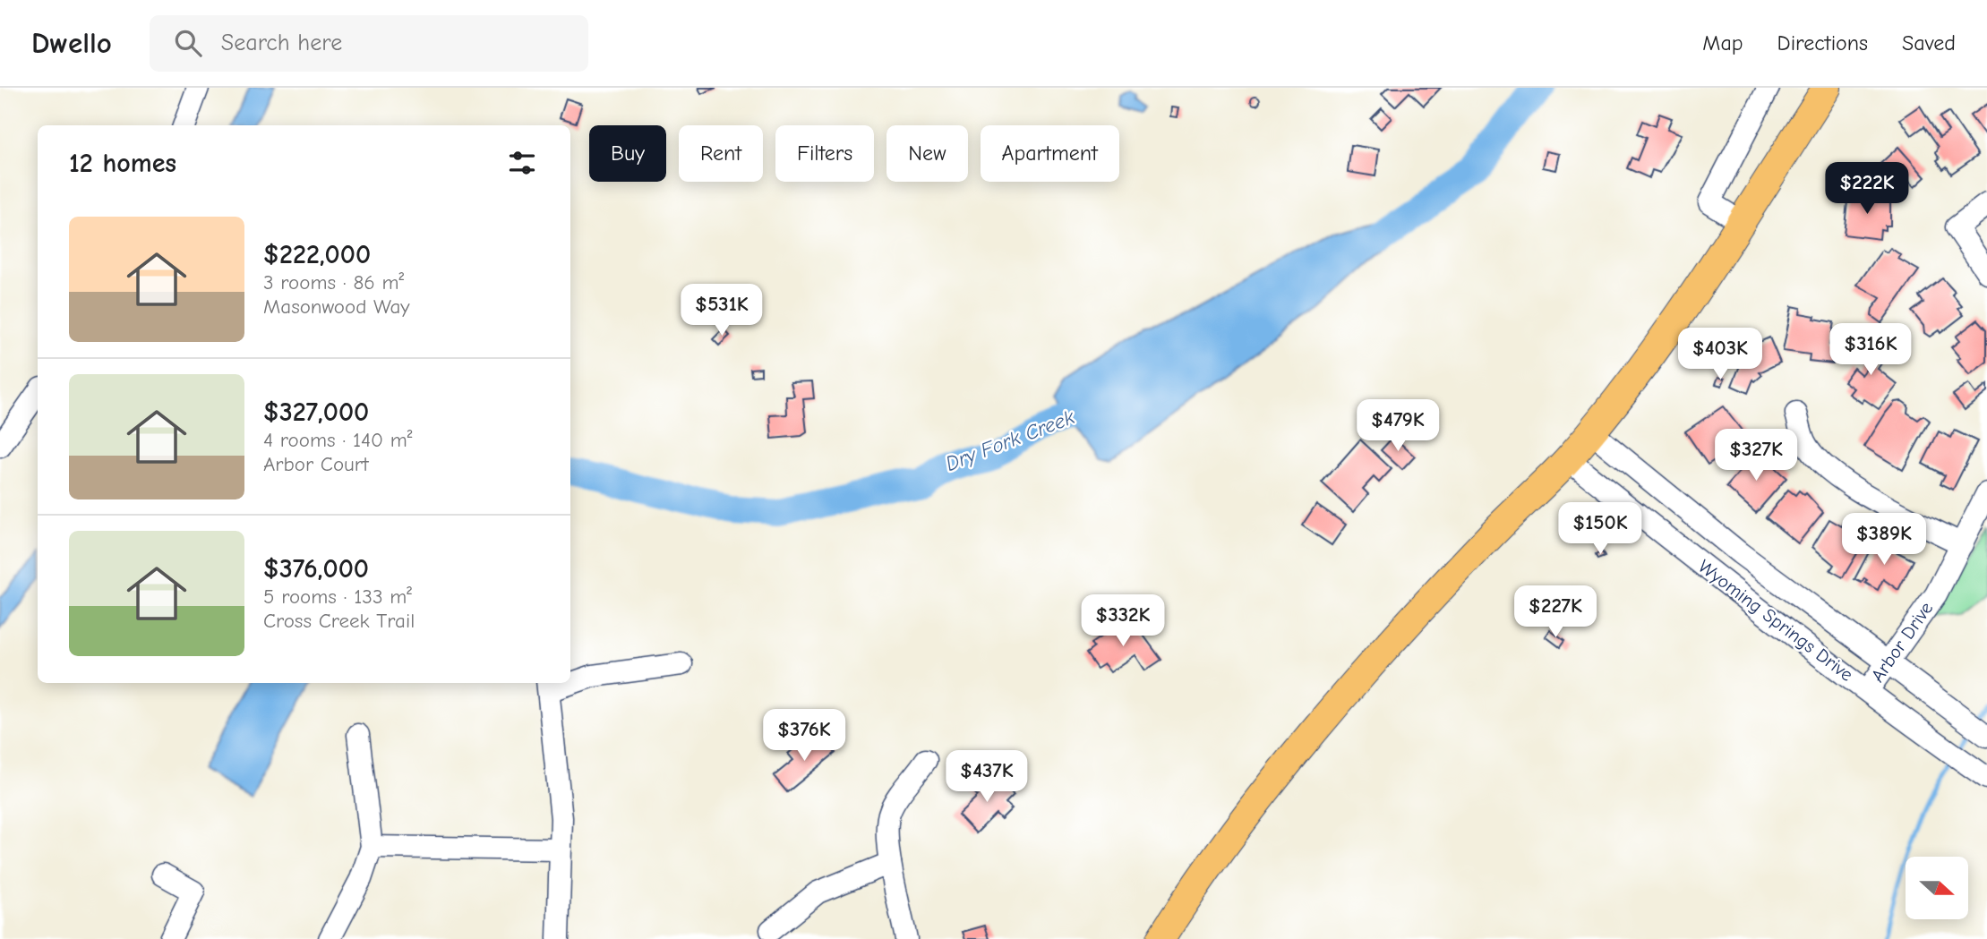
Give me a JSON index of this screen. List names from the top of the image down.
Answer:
{
  "streets": {
    "street": ["Wyoming Springs Drive", "Arbor Drive"]
  },
  "crossings": [
    ["Wyoming Springs Drive", "Arbor Drive"]
  ],
  "water": ["Dry Fork Creek"],
  "north": "right",
  "page": {
    "header": "Dwello",
    "search": "Search here",
    "nav": ["Map", "Directions", "Saved"],
    "chip": [
      "Buy",
      "Rent",
      "Filters",
      "New",
      "Apartment"
    ],
    "heading": "12 homes",
    "price": [
      "$222K",
      "$531K",
      "$316K",
      "$403K",
      "$479K",
      "$327K",
      "$150K",
      "$389K",
      "$227K",
      "$332K",
      "$376K",
      "$437K"
    ],
    "list": [
      {
        "name": "$222,000",
        "note": "3 rooms · 86 m² · Masonwood Way"
      },
      {
        "name": "$327,000",
        "note": "4 rooms · 140 m² · Arbor Court"
      },
      {
        "name": "$376,000",
        "note": "5 rooms · 133 m² · Cross Creek Trail"
      }
    ]
  }
}
